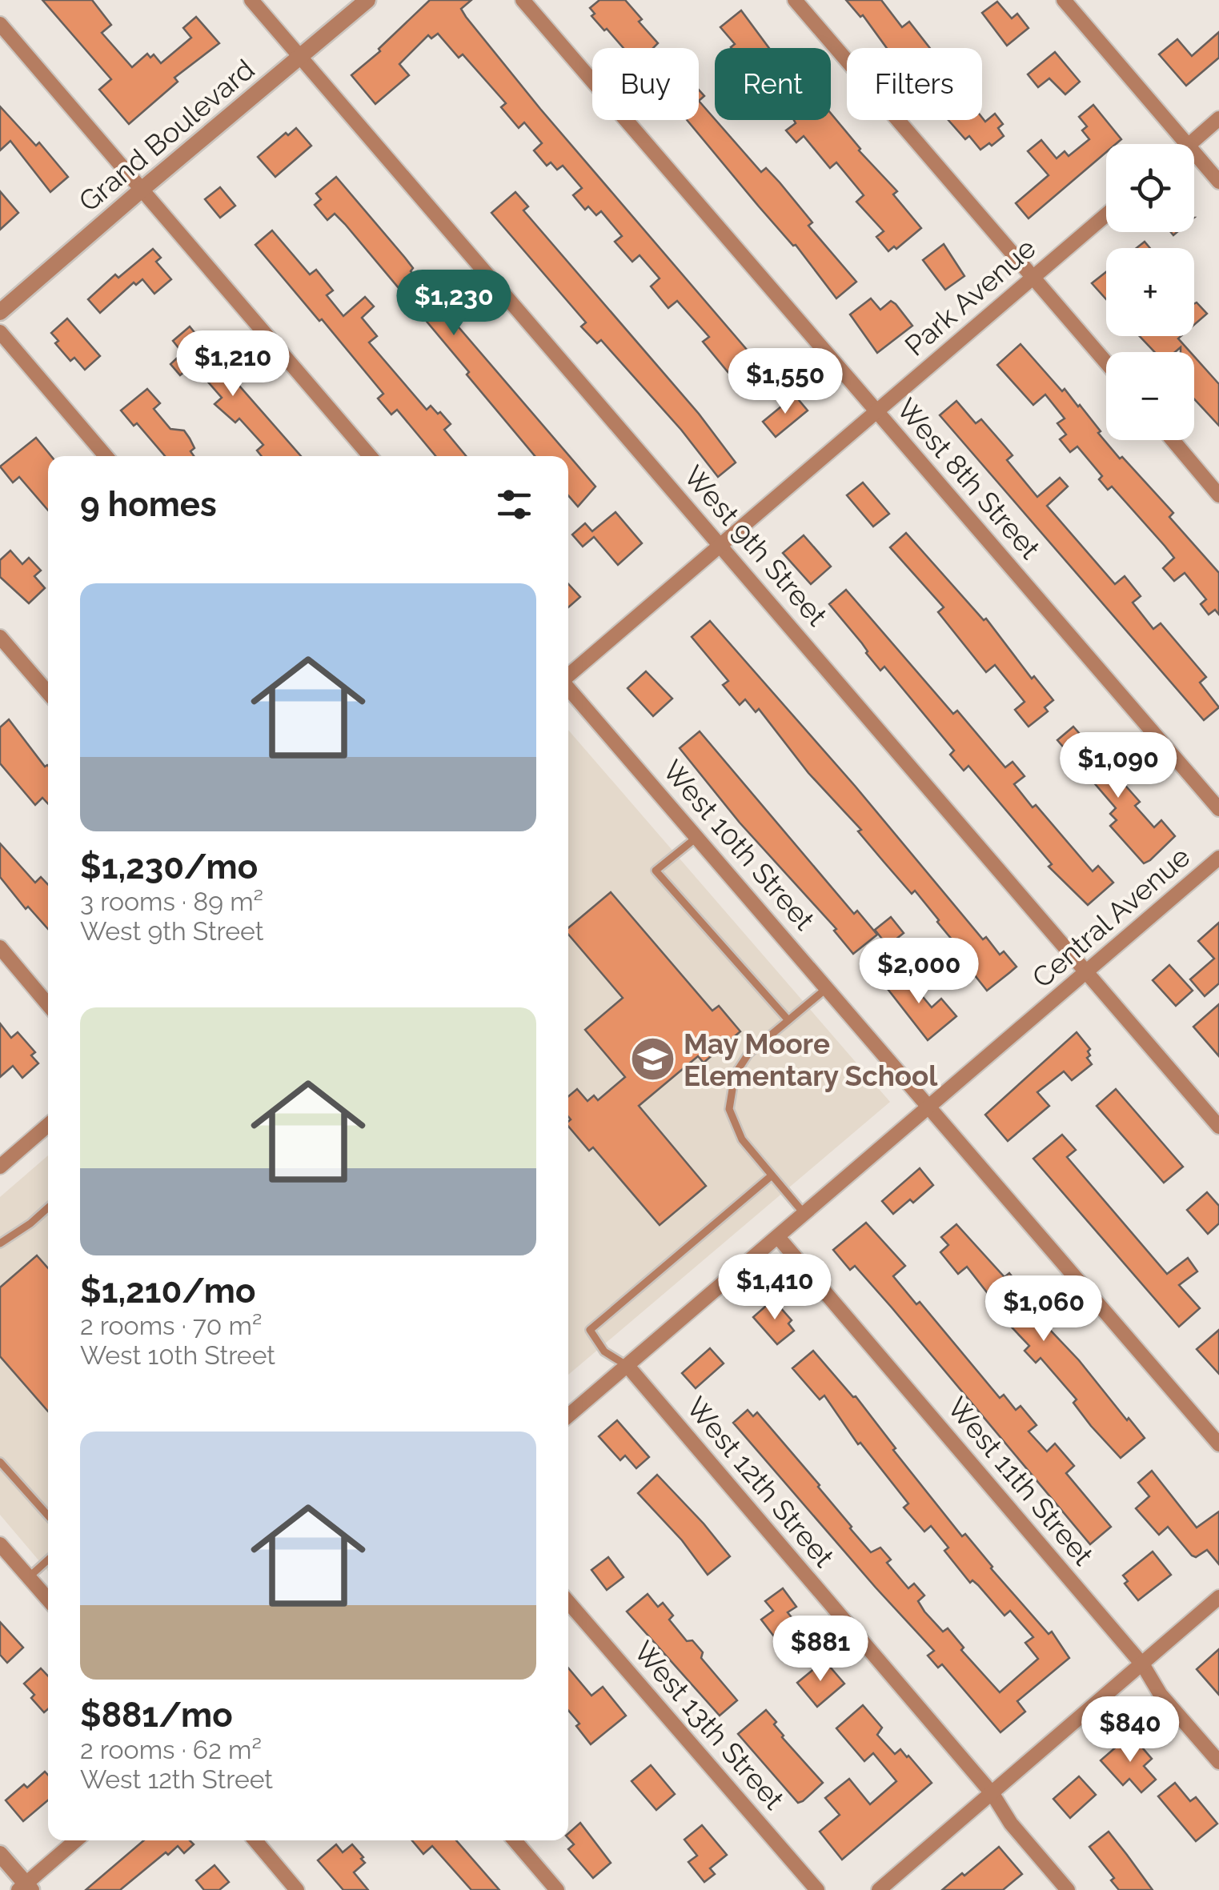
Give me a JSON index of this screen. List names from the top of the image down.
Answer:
{
  "streets": {
    "street": [
      "Grand Boulevard",
      "Park Avenue",
      "West 8th Street",
      "West 9th Street",
      "West 10th Street",
      "Central Avenue",
      "West 11th Street",
      "West 12th Street",
      "West 13th Street"
    ]
  },
  "crossings": [
    ["Grand Boulevard", "West 9th Street"],
    ["Park Avenue", "West 8th Street"],
    ["Park Avenue", "West 9th Street"],
    ["West 9th Street", "Central Avenue"],
    ["West 10th Street", "Central Avenue"],
    ["Central Avenue", "West 11th Street"],
    ["Central Avenue", "West 12th Street"]
  ],
  "places": {
    "school or university": ["May Moore Elementary School"]
  },
  "page": {
    "chip": ["Buy", "Rent", "Filters"],
    "map_buttons": ["+", "−"],
    "price": [
      "$1,230",
      "$1,210",
      "$1,550",
      "$1,090",
      "$2,000",
      "$1,410",
      "$1,060",
      "$881",
      "$840"
    ],
    "heading": "9 homes",
    "list": [
      {
        "name": "$1,230/mo",
        "note": "3 rooms · 89 m² · West 9th Street"
      },
      {
        "name": "$1,210/mo",
        "note": "2 rooms · 70 m² · West 10th Street"
      },
      {
        "name": "$881/mo",
        "note": "2 rooms · 62 m² · West 12th Street"
      }
    ]
  }
}
